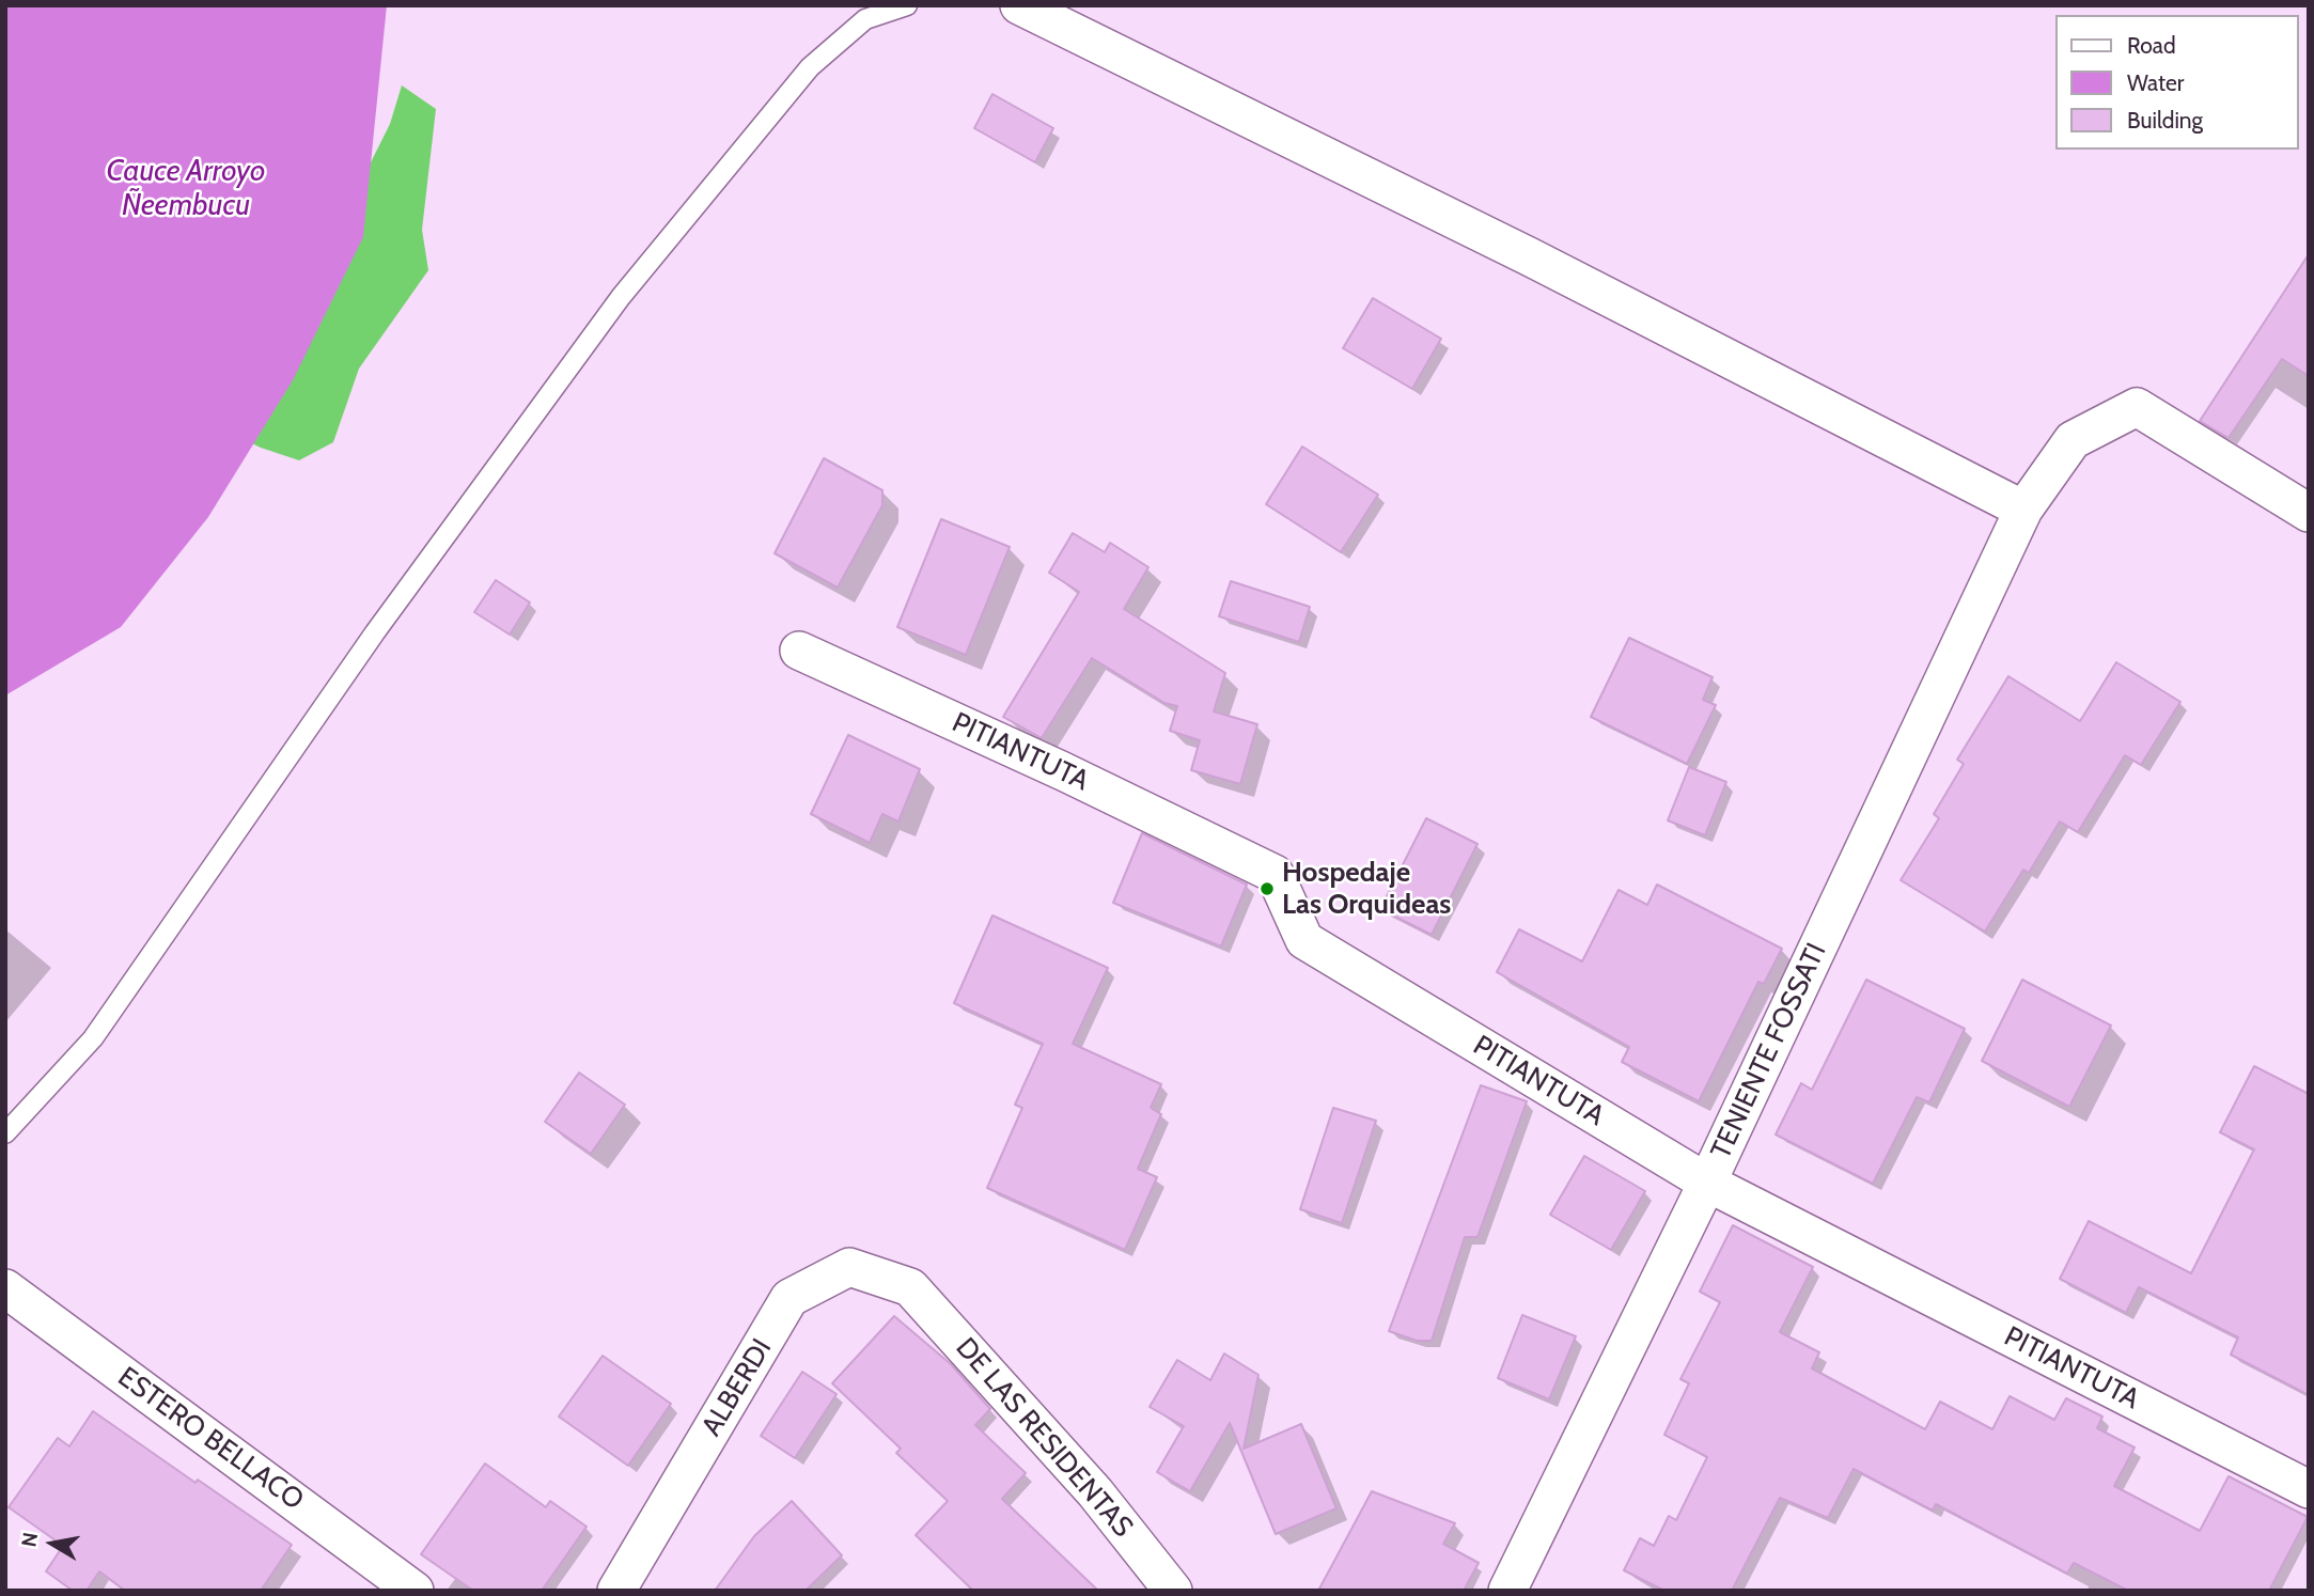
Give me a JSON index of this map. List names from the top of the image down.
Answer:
{
  "streets": {
    "street": [
      "PITIANTUTA",
      "TENIENTE FOSSATI",
      "ALBERDI",
      "DE LAS RESIDENTAS",
      "ESTERO BELLACO"
    ]
  },
  "crossings": [
    ["PITIANTUTA", "TENIENTE FOSSATI"],
    ["ALBERDI", "DE LAS RESIDENTAS"]
  ],
  "water": ["Cauce Arroyo Ñeembucu"],
  "places": ["Hospedaje Las Orquideas"],
  "legend": ["Road", "Water", "Building"],
  "north": "left"
}
